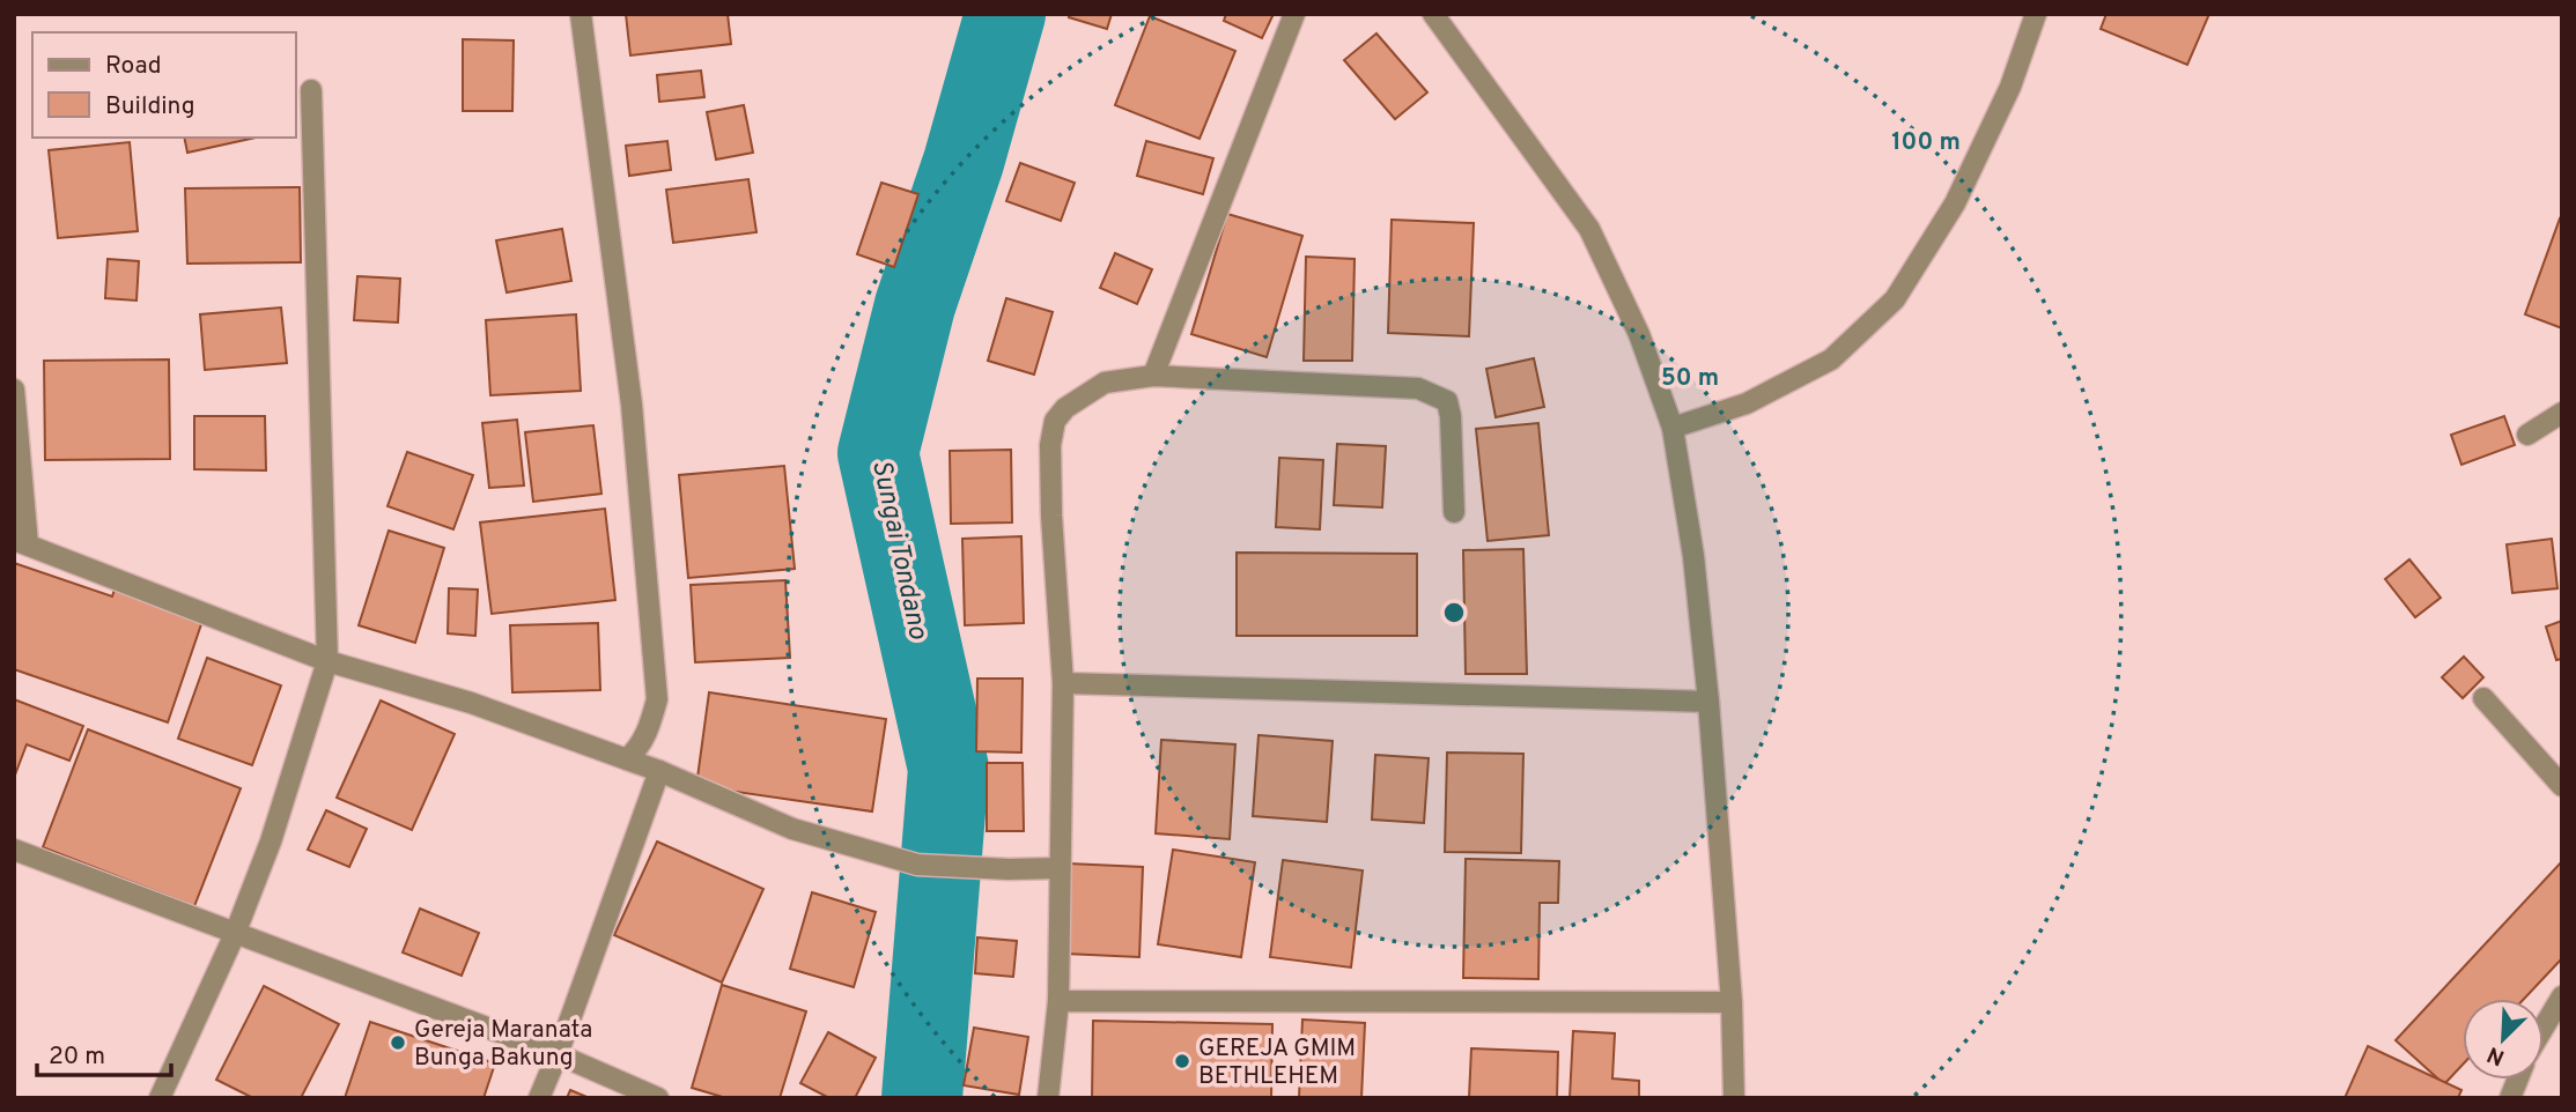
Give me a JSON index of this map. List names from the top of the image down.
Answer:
{
  "water": ["Sungai Tondano"],
  "places": ["Gereja Maranata Bunga Bakung", "GEREJA GMIM BETHLEHEM"],
  "legend": ["Road", "Building"],
  "scale_bar": "20 m",
  "north": "bottom left",
  "rings": ["100 m", "50 m"]
}
